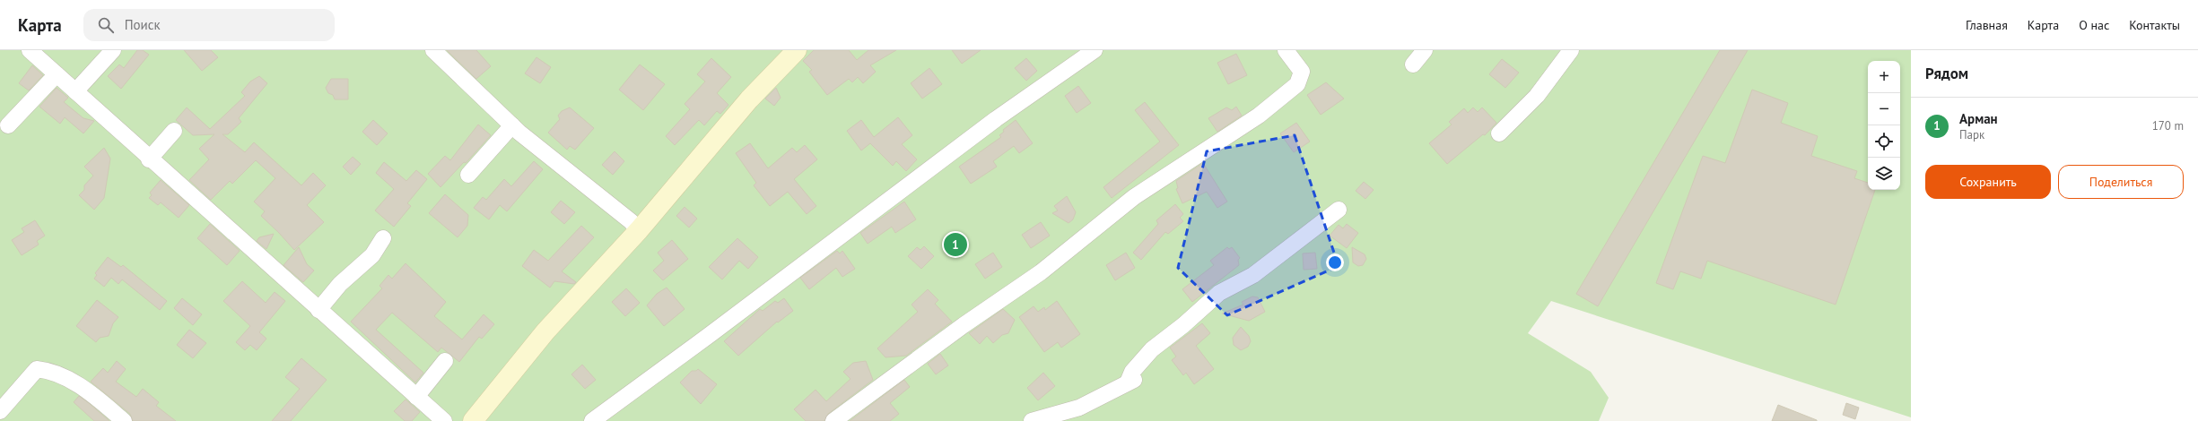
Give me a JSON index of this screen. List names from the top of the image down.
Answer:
{
  "page": {
    "header": "Карта",
    "search": "Поиск",
    "nav": [
      "Главная",
      "Карта",
      "О нас",
      "Контакты"
    ],
    "heading": "Рядом",
    "map_buttons": ["+", "−"],
    "list": [
      {
        "mark": "1",
        "name": "Арман",
        "note": "Парк",
        "value": "170 m"
      }
    ],
    "buttons": ["Сохранить", "Поделиться"],
    "pins": "1"
  }
}
